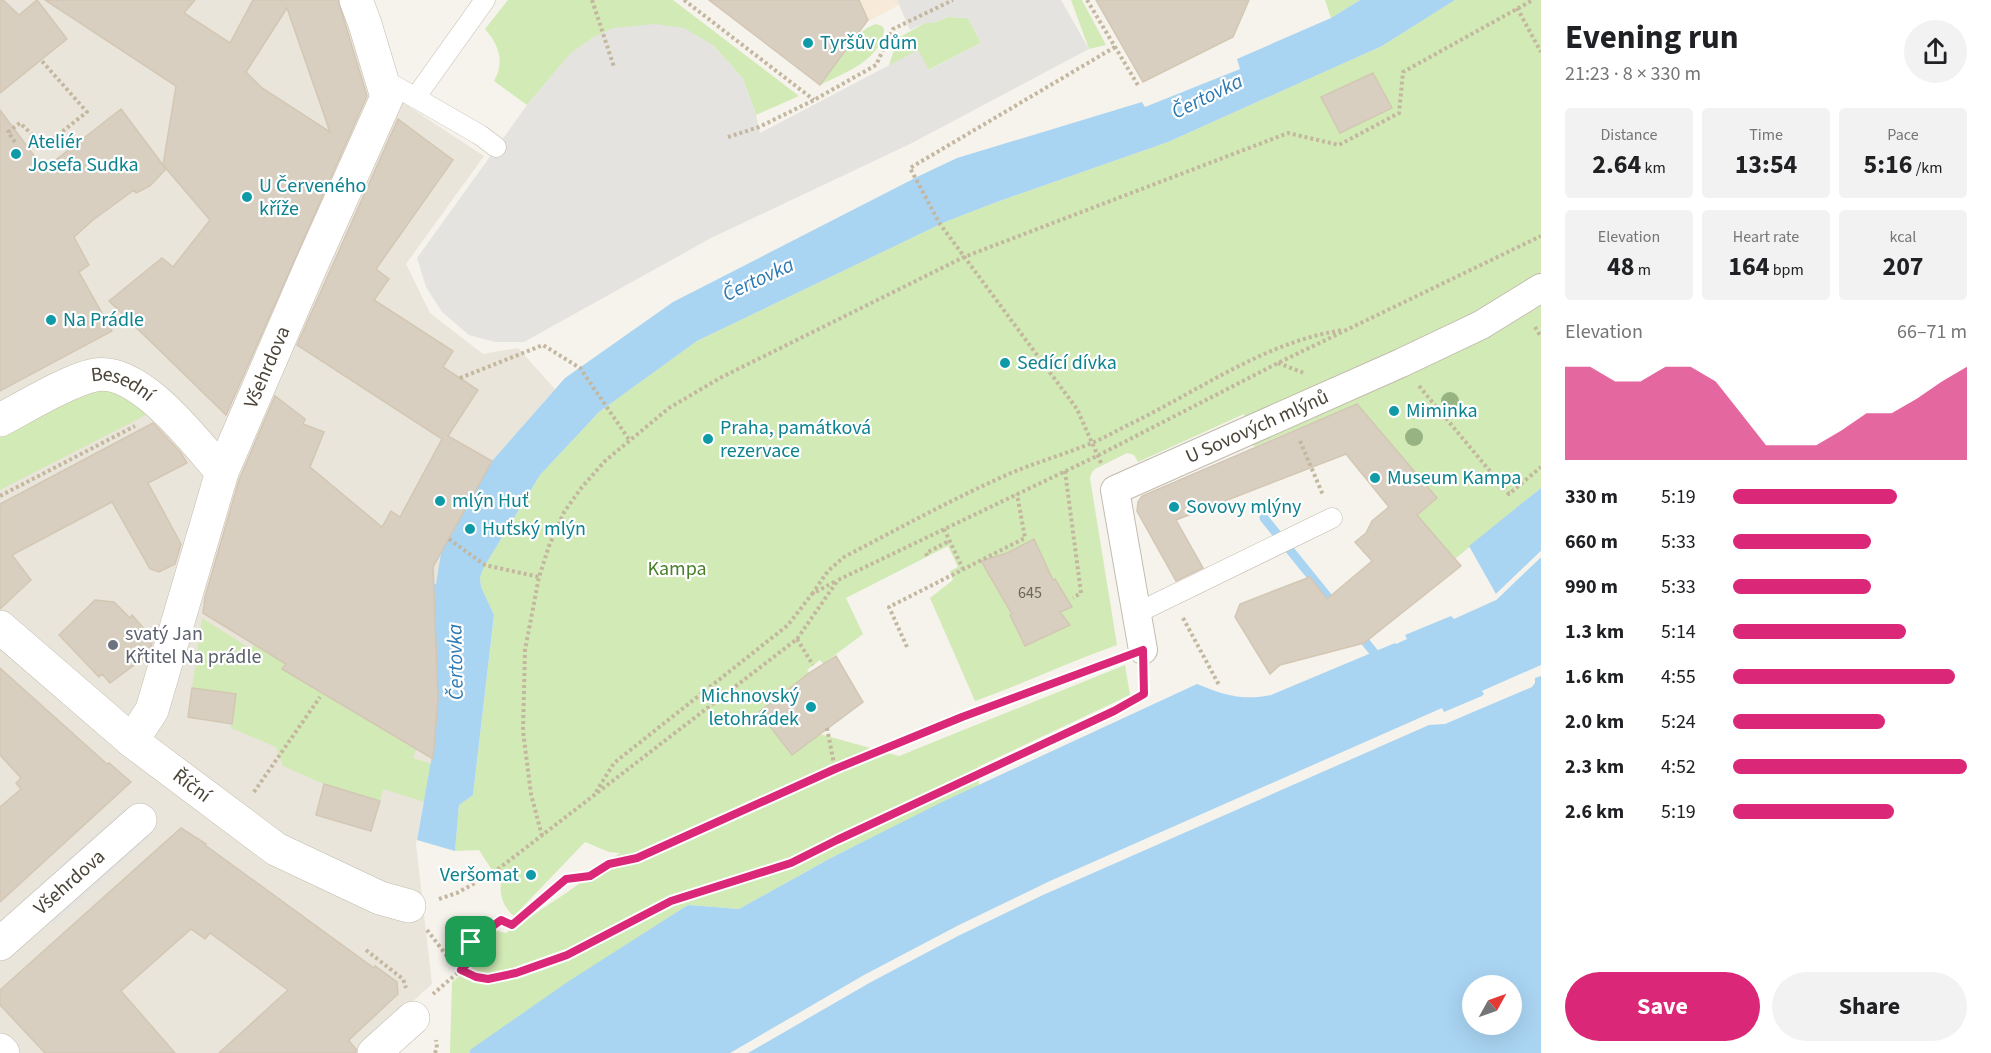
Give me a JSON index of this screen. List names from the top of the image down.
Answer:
{
  "streets": {
    "street": [
      "Všehrdova",
      "Besední",
      "U Sovových mlýnů",
      "Říční"
    ]
  },
  "crossings": [
    ["Všehrdova", "Besední"],
    ["Všehrdova", "Říční"]
  ],
  "water": ["Čertovka"],
  "parks": ["Kampa"],
  "places": [
    "Tyršův dům",
    "Ateliér Josefa Sudka",
    "U Červeného kříže",
    "Na Prádle",
    "Sedící dívka",
    "Miminka",
    "Praha, památková rezervace",
    "Museum Kampa",
    "mlýn Huť",
    "Sovovy mlýny",
    "Huťský mlýn",
    "svatý Jan Křtitel Na prádle",
    "Michnovský letohrádek",
    "Veršomat"
  ],
  "house_numbers": ["645"],
  "north": "top right",
  "page": {
    "heading": ["Evening run", "21:23 · 8 × 330 m"],
    "stats": [
      ["Distance", "2.64 km"],
      ["Time", "13:54"],
      ["Pace", "5:16 /km"],
      ["Elevation", "48 m"],
      ["Heart rate", "164 bpm"],
      ["kcal", "207"]
    ],
    "chart": ["Elevation", "66–71 m"],
    "list": [
      {
        "name": "330 m",
        "note": "5:19"
      },
      {
        "name": "660 m",
        "note": "5:33"
      },
      {
        "name": "990 m",
        "note": "5:33"
      },
      {
        "name": "1.3 km",
        "note": "5:14"
      },
      {
        "name": "1.6 km",
        "note": "4:55"
      },
      {
        "name": "2.0 km",
        "note": "5:24"
      },
      {
        "name": "2.3 km",
        "note": "4:52"
      },
      {
        "name": "2.6 km",
        "note": "5:19"
      }
    ],
    "buttons": ["Save", "Share"]
  }
}
